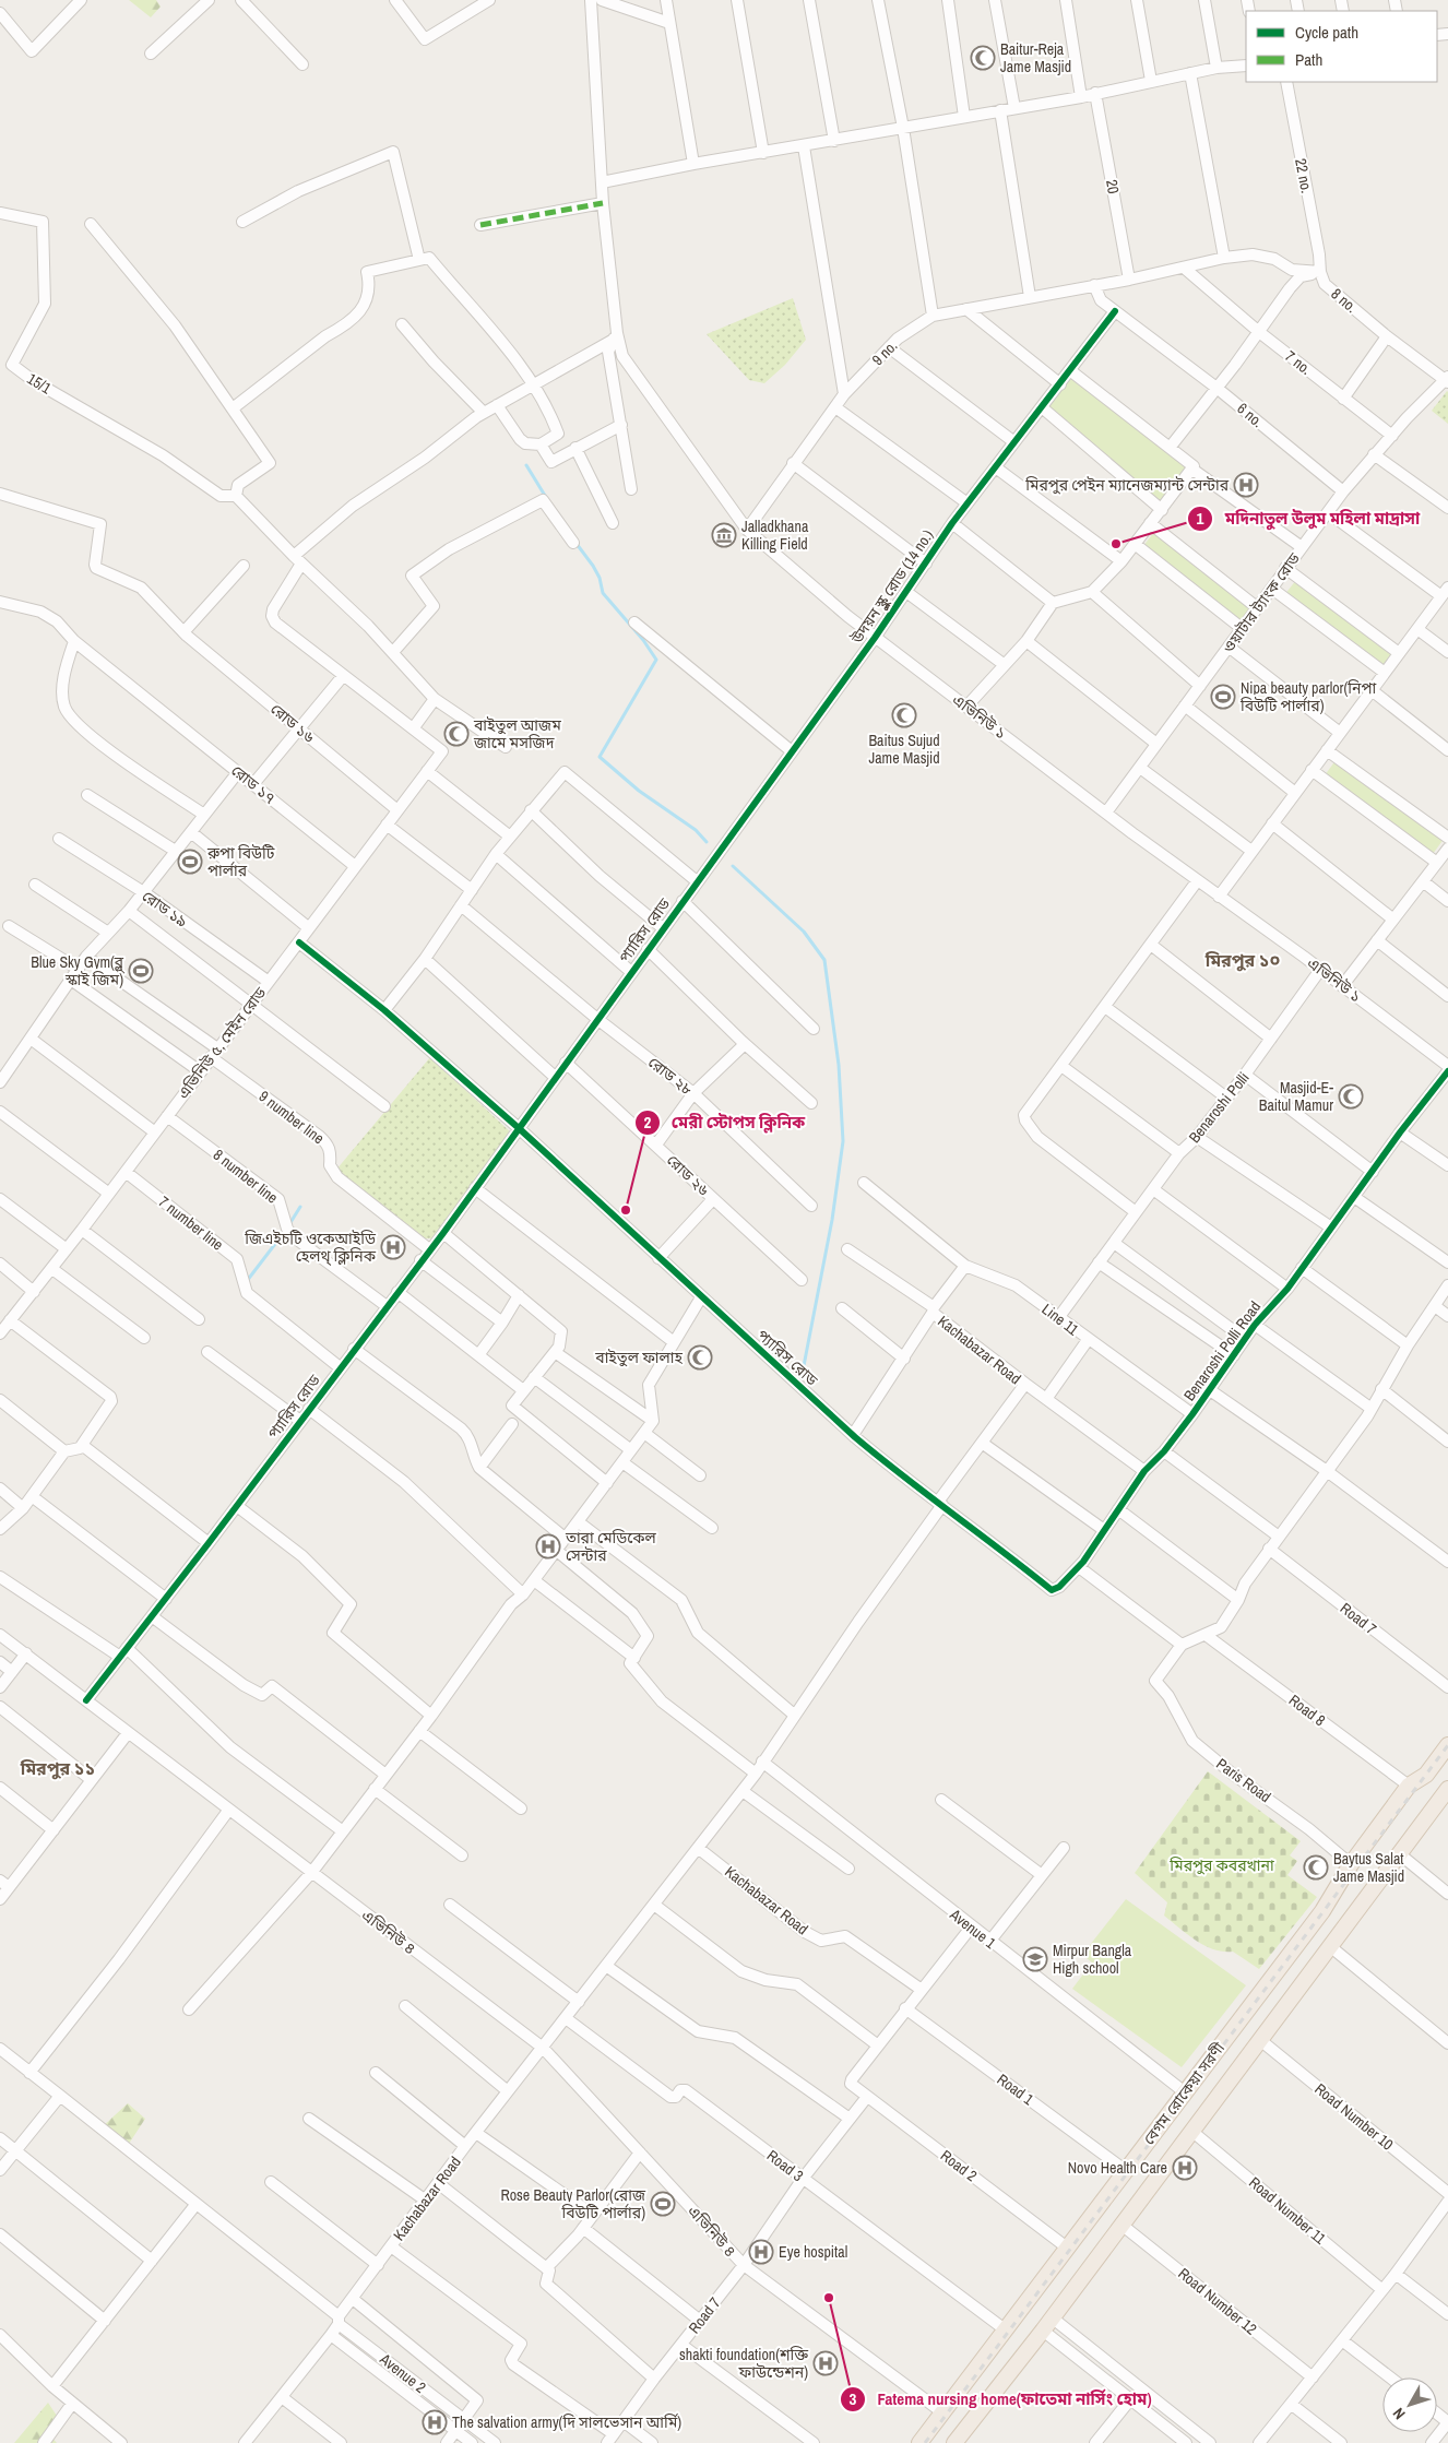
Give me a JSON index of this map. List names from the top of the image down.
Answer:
{
  "streets": {
    "main road": ["বেগম রোকেয়া সরণী"],
    "street": [
      "22 no.",
      "20",
      "8 no.",
      "9 no.",
      "7 no.",
      "15/1",
      "6 no.",
      "উদয়ন স্কুল রোড (14 no.)",
      "ওয়াটার ট্যাংক রোড",
      "এভিনিউ ১",
      "রোড ১৬",
      "রোড ১৭",
      "রোড ১৯",
      "প্যারিস রোড",
      "এভিনিউ ৫, মেইন রোড",
      "রোড ২৮",
      "Benaroshi Polli",
      "9 number line",
      "রোড ২৬",
      "8 number line",
      "7 number line",
      "Line 11",
      "Kachabazar Road",
      "Benaroshi Polli Road",
      "Road 7",
      "Road 8",
      "Paris Road",
      "Avenue 1",
      "এভিনিউ ৪",
      "Road 1",
      "Road Number 10",
      "Road 3",
      "Road 2",
      "Road Number 11",
      "Road Number 12",
      "Avenue 2"
    ]
  },
  "crossings": [
    ["22 no.", "8 no."],
    ["22 no.", "9 no."],
    ["20", "9 no."],
    ["8 no.", "9 no."],
    ["8 no.", "ওয়াটার ট্যাংক রোড"],
    ["9 no.", "এভিনিউ ১"],
    ["7 no.", "ওয়াটার ট্যাংক রোড"],
    ["6 no.", "উদয়ন স্কুল রোড (14 no.)"],
    ["6 no.", "ওয়াটার ট্যাংক রোড"],
    ["উদয়ন স্কুল রোড (14 no.)", "এভিনিউ ১"],
    ["উদয়ন স্কুল রোড (14 no.)", "প্যারিস রোড"],
    ["ওয়াটার ট্যাংক রোড", "এভিনিউ ১"],
    ["এভিনিউ ১", "Benaroshi Polli"],
    ["রোড ১৬", "এভিনিউ ৫, মেইন রোড"],
    ["রোড ১৭", "এভিনিউ ৫, মেইন রোড"],
    ["রোড ১৯", "এভিনিউ ৫, মেইন রোড"],
    ["প্যারিস রোড", "এভিনিউ ৫, মেইন রোড"],
    ["প্যারিস রোড", "রোড ২৮"],
    ["প্যারিস রোড", "9 number line"],
    ["প্যারিস রোড", "রোড ২৬"],
    ["প্যারিস রোড", "8 number line"],
    ["প্যারিস রোড", "7 number line"],
    ["প্যারিস রোড", "Kachabazar Road"],
    ["প্যারিস রোড", "Benaroshi Polli Road"],
    ["প্যারিস রোড", "এভিনিউ ৪"],
    ["এভিনিউ ৫, মেইন রোড", "9 number line"],
    ["এভিনিউ ৫, মেইন রোড", "8 number line"],
    ["এভিনিউ ৫, মেইন রোড", "7 number line"],
    ["Benaroshi Polli", "Line 11"],
    ["Line 11", "Benaroshi Polli Road"],
    ["Kachabazar Road", "Avenue 1"],
    ["Kachabazar Road", "এভিনিউ ৪"],
    ["Kachabazar Road", "Road 3"],
    ["Kachabazar Road", "Avenue 2"],
    ["Road 7", "এভিনিউ ৪"],
    ["Road 8", "বেগম রোকেয়া সরণী"],
    ["Paris Road", "বেগম রোকেয়া সরণী"],
    ["Avenue 1", "বেগম রোকেয়া সরণী"],
    ["এভিনিউ ৪", "বেগম রোকেয়া সরণী"],
    ["এভিনিউ ৪", "Road 3"],
    ["এভিনিউ ৪", "Road 2"],
    ["Road 1", "বেগম রোকেয়া সরণী"],
    ["বেগম রোকেয়া সরণী", "Road Number 10"],
    ["বেগম রোকেয়া সরণী", "Road 3"],
    ["বেগম রোকেয়া সরণী", "Road 2"],
    ["বেগম রোকেয়া সরণী", "Road Number 11"],
    ["বেগম রোকেয়া সরণী", "Road Number 12"]
  ],
  "districts": ["মিরপুর ১০", "মিরপুর ১১"],
  "parks": ["মিরপুর কবরখানা"],
  "places": {
    "mosque": [
      "Baitur-Reja Jame Masjid",
      "Baitus Sujud Jame Masjid",
      "বাইতুল আজম জামে মসজিদ",
      "Masjid-E- Baitul Mamur",
      "বাইতুল ফালাহ",
      "Baytus Salat Jame Masjid"
    ],
    "hospital": [
      "মিরপুর পেইন ম্যানেজম্যান্ট সেন্টার",
      "জিএইচটি ওকেআইডি হেলথ্ ক্লিনিক",
      "তারা মেডিকেল সেন্টার",
      "Novo Health Care",
      "Eye hospital",
      "shakti foundation(শক্তি ফাউন্ডেশন)",
      "The salvation army(দি সালভেসান আর্মি)"
    ],
    "museum": ["Jalladkhana Killing Field"],
    "other": ["মদিনাতুল উলুম মহিলা মাদ্রাসা", "মেরী স্টোপস ক্লিনিক", "Fatema nursing home(ফাতেমা নার্সিং হোম)"],
    "sports": [
      "Nipa beauty parlor(নিপা বিউটি পার্লার)",
      "রুপা বিউটি পার্লার",
      "Blue Sky Gym(ব্লু স্কাই জিম)",
      "Rose Beauty Parlor(রোজ বিউটি পার্লার)"
    ],
    "school or university": ["Mirpur Bangla High school"]
  },
  "legend": ["Cycle path", "Path"],
  "north": "bottom left"
}
